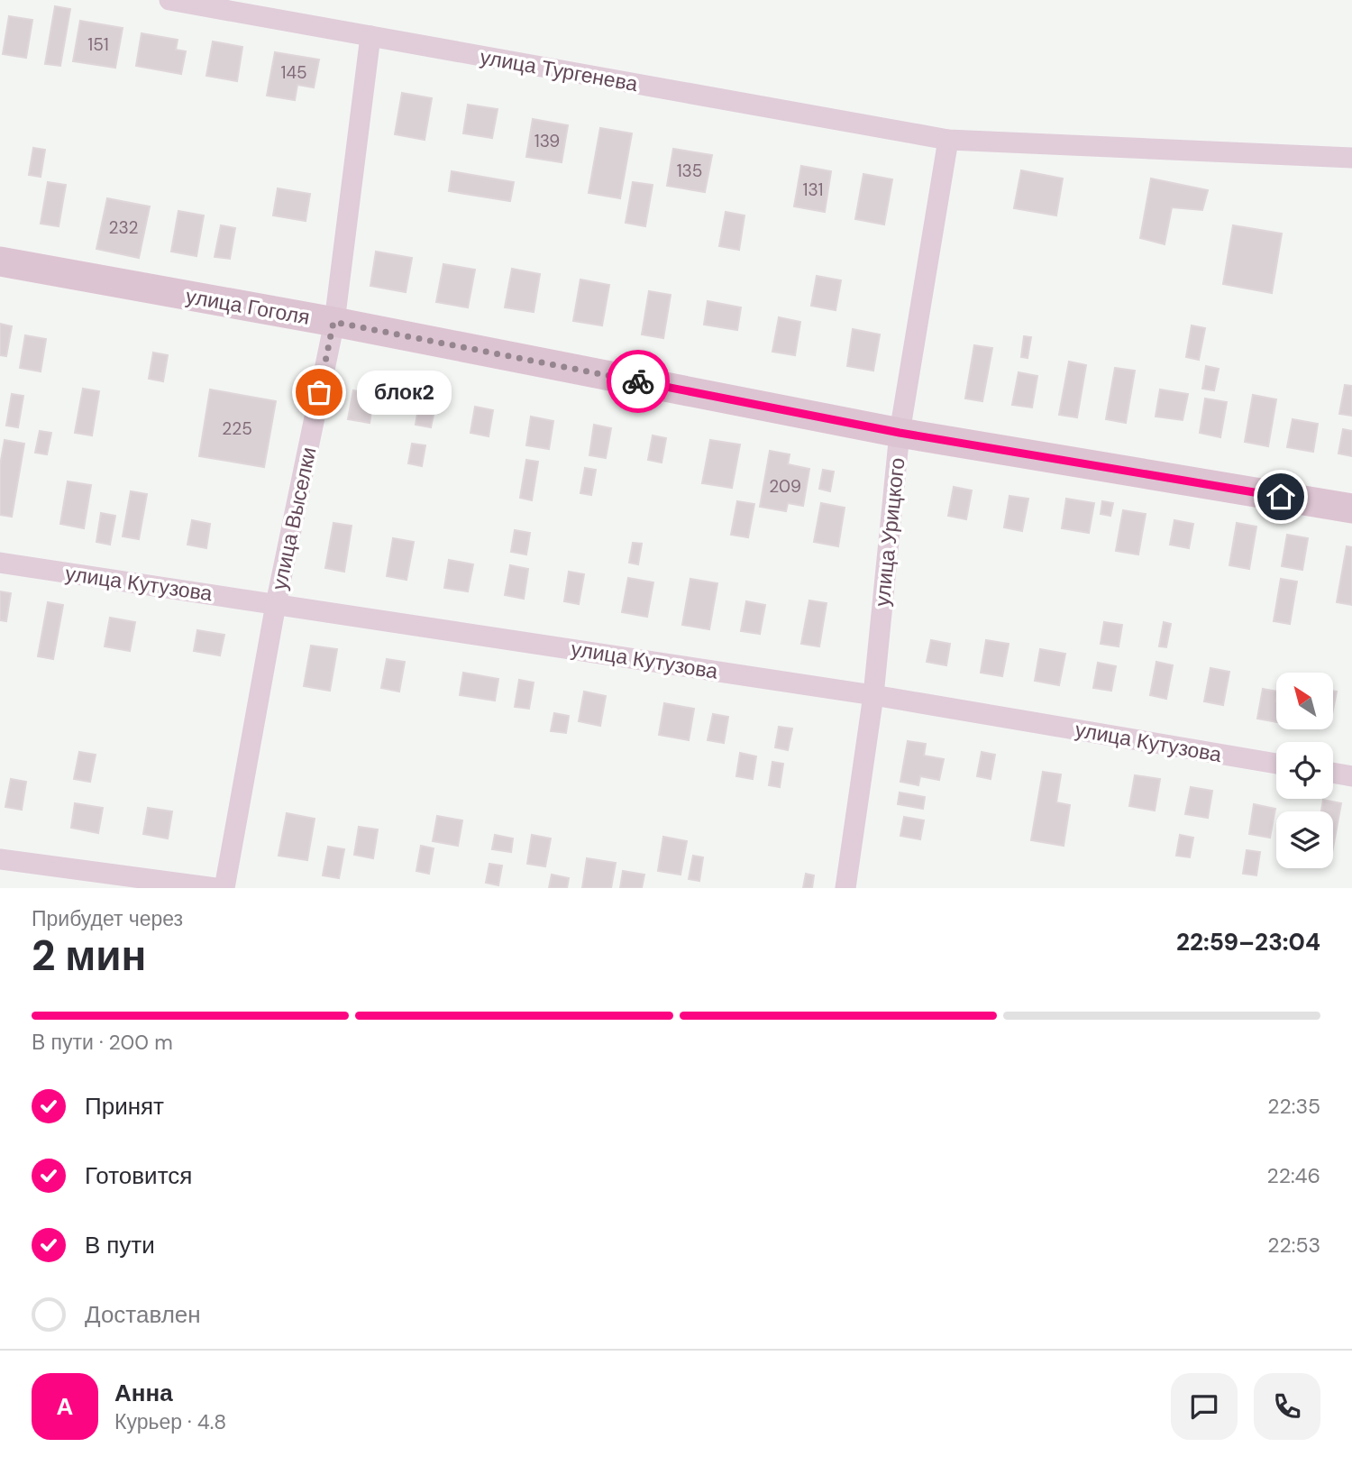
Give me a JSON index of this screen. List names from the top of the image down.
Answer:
{
  "streets": {
    "main road": ["улица Гоголя"],
    "street": [
      "улица Тургенева",
      "улица Выселки",
      "улица Урицкого",
      "улица Кутузова"
    ]
  },
  "crossings": [
    ["улица Тургенева", "улица Выселки"],
    ["улица Тургенева", "улица Урицкого"],
    ["улица Гоголя", "улица Выселки"],
    ["улица Гоголя", "улица Урицкого"],
    ["улица Выселки", "улица Кутузова"],
    ["улица Урицкого", "улица Кутузова"]
  ],
  "places": ["блок2"],
  "house_numbers": [
    "151",
    "145",
    "139",
    "135",
    "131",
    "232",
    "225",
    "209"
  ],
  "north": "top left",
  "page": {
    "bubble": "блок2",
    "heading": ["2 мин", "Прибудет через", "22:59–23:04"],
    "panel": ["Анна", "Курьер · 4.8"],
    "bar": "В пути · 200 m",
    "list": [
      ["Принят", "22:35"],
      ["Готовится", "22:46"],
      ["В пути", "22:53"],
      "Доставлен"
    ],
    "round": "А"
  }
}
